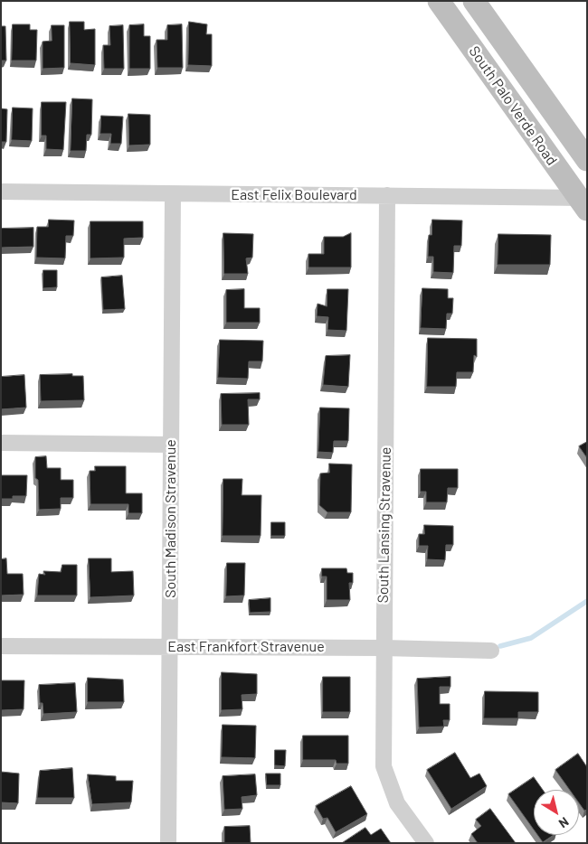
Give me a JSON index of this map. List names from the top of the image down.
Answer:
{
  "streets": {
    "main road": ["South Palo Verde Road"],
    "street": [
      "East Felix Boulevard",
      "South Madison Stravenue",
      "South Lansing Stravenue",
      "East Frankfort Stravenue"
    ]
  },
  "crossings": [
    ["South Palo Verde Road", "East Felix Boulevard"],
    ["East Felix Boulevard", "South Madison Stravenue"],
    ["East Felix Boulevard", "South Lansing Stravenue"],
    ["South Madison Stravenue", "East Frankfort Stravenue"],
    ["South Lansing Stravenue", "East Frankfort Stravenue"]
  ],
  "north": "bottom right"
}
